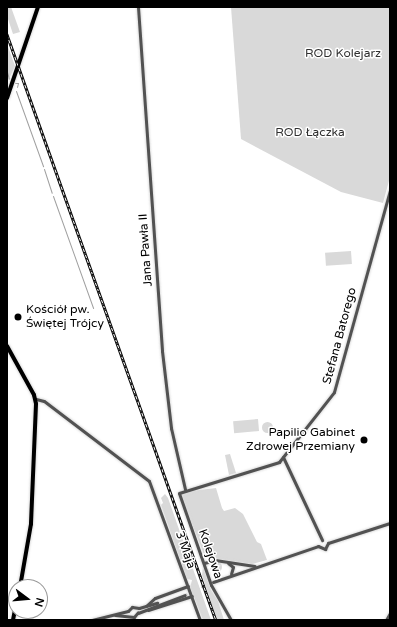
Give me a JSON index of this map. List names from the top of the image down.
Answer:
{
  "streets": {
    "street": [
      "Jana Pawła II",
      "Stefana Batorego",
      "3 Maja",
      "Kolejowa"
    ]
  },
  "crossings": [
    ["Jana Pawła II", "Stefana Batorego"],
    ["Stefana Batorego", "Kolejowa"]
  ],
  "parks": ["ROD Kolejarz", "ROD Łączka"],
  "places": ["Kościół pw. Świętej Trójcy", "Papilio Gabinet Zdrowej Przemiany"],
  "north": "right"
}
